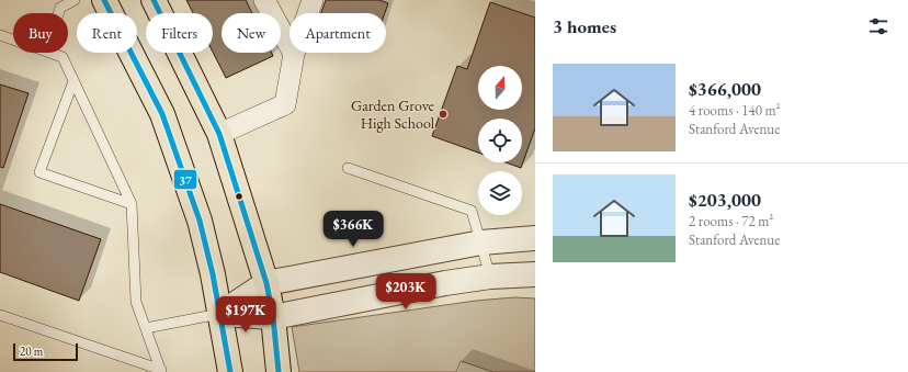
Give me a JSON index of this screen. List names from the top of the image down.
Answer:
{
  "places": ["Garden Grove High School"],
  "lines": ["transit line 37"],
  "scale_bar": "20 m",
  "north": "top",
  "page": {
    "heading": "3 homes",
    "chip": [
      "Buy",
      "Rent",
      "Filters",
      "New",
      "Apartment"
    ],
    "list": [
      {
        "name": "$366,000",
        "note": "4 rooms · 140 m² · Stanford Avenue"
      },
      {
        "name": "$203,000",
        "note": "2 rooms · 72 m² · Stanford Avenue"
      }
    ],
    "price": ["$366K", "$203K", "$197K"],
    "scale": "20 m"
  }
}
